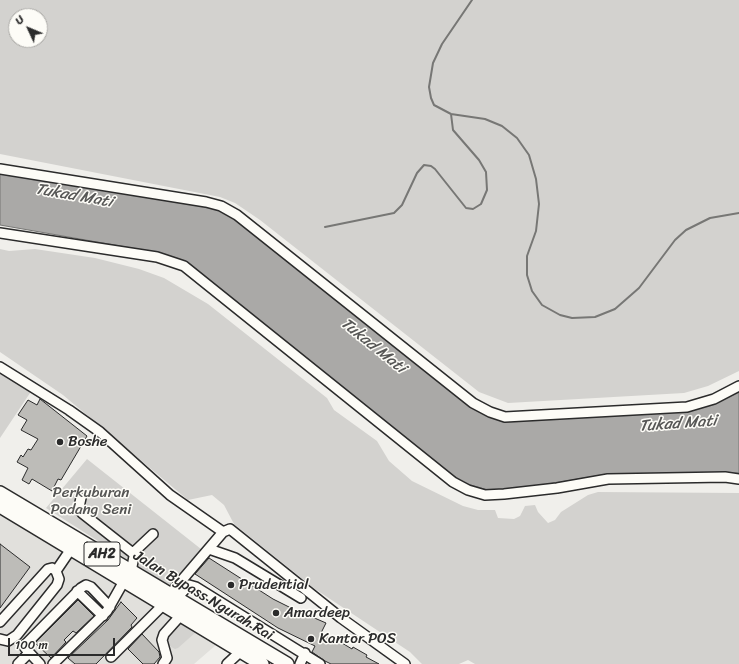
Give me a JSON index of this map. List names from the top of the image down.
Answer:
{
  "streets": {
    "highway": ["AH2", "Jalan Bypass Ngurah Rai"]
  },
  "water": ["Tukad Mati"],
  "parks": ["Perkuburan Padang Seni"],
  "places": [
    "Boshe",
    "Prudential",
    "Amardeep",
    "Kantor POS"
  ],
  "scale_bar": "100 m",
  "north": "top left"
}
